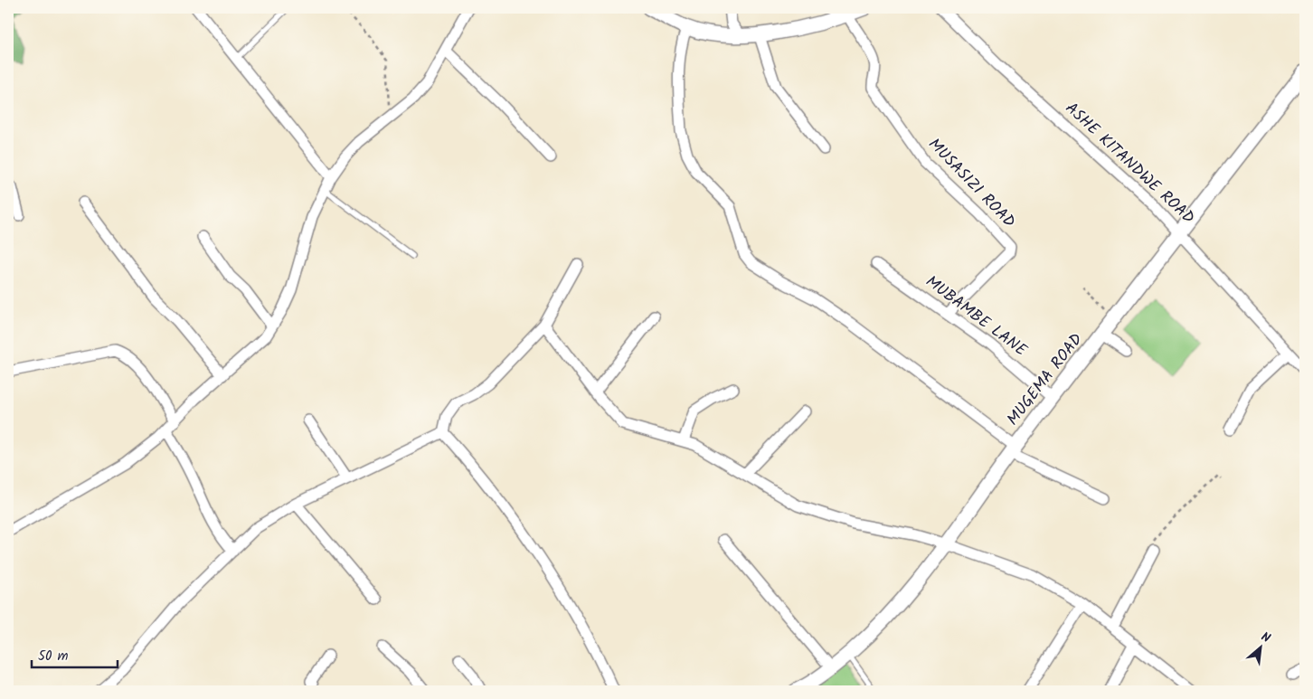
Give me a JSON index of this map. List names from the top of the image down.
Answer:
{
  "streets": {
    "street": [
      "ASHE KITANDWE ROAD",
      "MUSASIZI ROAD",
      "MUBAMBE LANE",
      "MUGEMA ROAD"
    ]
  },
  "crossings": [
    ["ASHE KITANDWE ROAD", "MUGEMA ROAD"],
    ["MUSASIZI ROAD", "MUBAMBE LANE"],
    ["MUBAMBE LANE", "MUGEMA ROAD"]
  ],
  "scale_bar": "50 m",
  "north": "top right"
}
